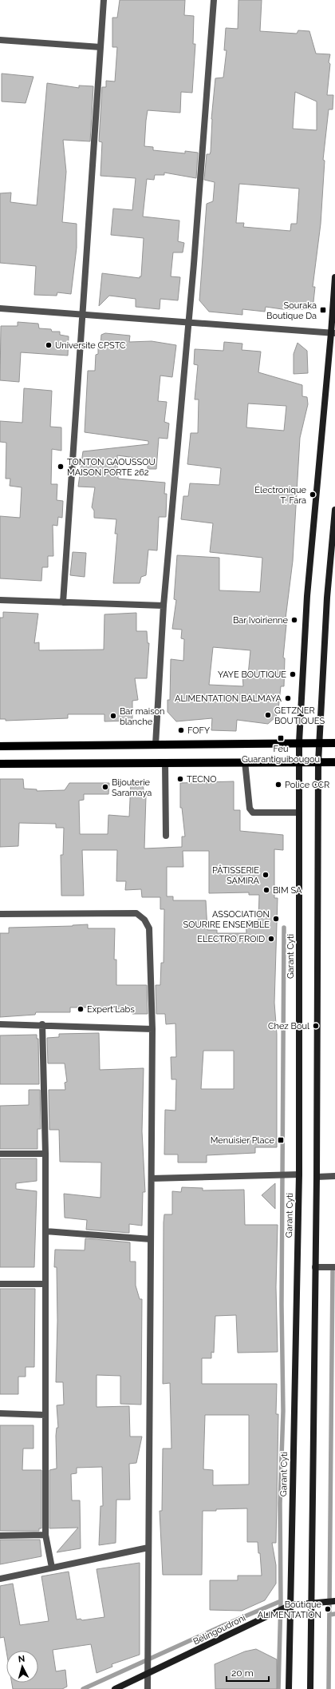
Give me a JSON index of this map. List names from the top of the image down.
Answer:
{
  "streets": {
    "main road": ["Garant Cyti", "Bélingoudroni"]
  },
  "crossings": [
    ["Garant Cyti", "Bélingoudroni"]
  ],
  "places": {
    "transit": ["Souraka Boutique Da", "Feu Guarantiguibougou", "Menuisier Place"],
    "other": [
      "Universite CPSTC",
      "TONTON GAOUSSOU MAISON PORTE 262",
      "Électronique T. Fara",
      "Bar Ivoirienne",
      "YAYE BOUTIQUE",
      "ALIMENTATION BALMAYA",
      "GETZNER BOUTIQUES",
      "Bar maison blanche",
      "FOFY",
      "TECNO",
      "Police CCR",
      "Bijouterie Saramaya",
      "PÂTISSERIE SAMIRA",
      "BIM SA",
      "ASSOCIATION SOURIRE ENSEMBLE",
      "ELECTRO FROID",
      "Expert'Labs",
      "Chez Boul",
      "Boutique ALIMENTATION"
    ]
  },
  "scale_bar": "20 m",
  "north": "top"
}
